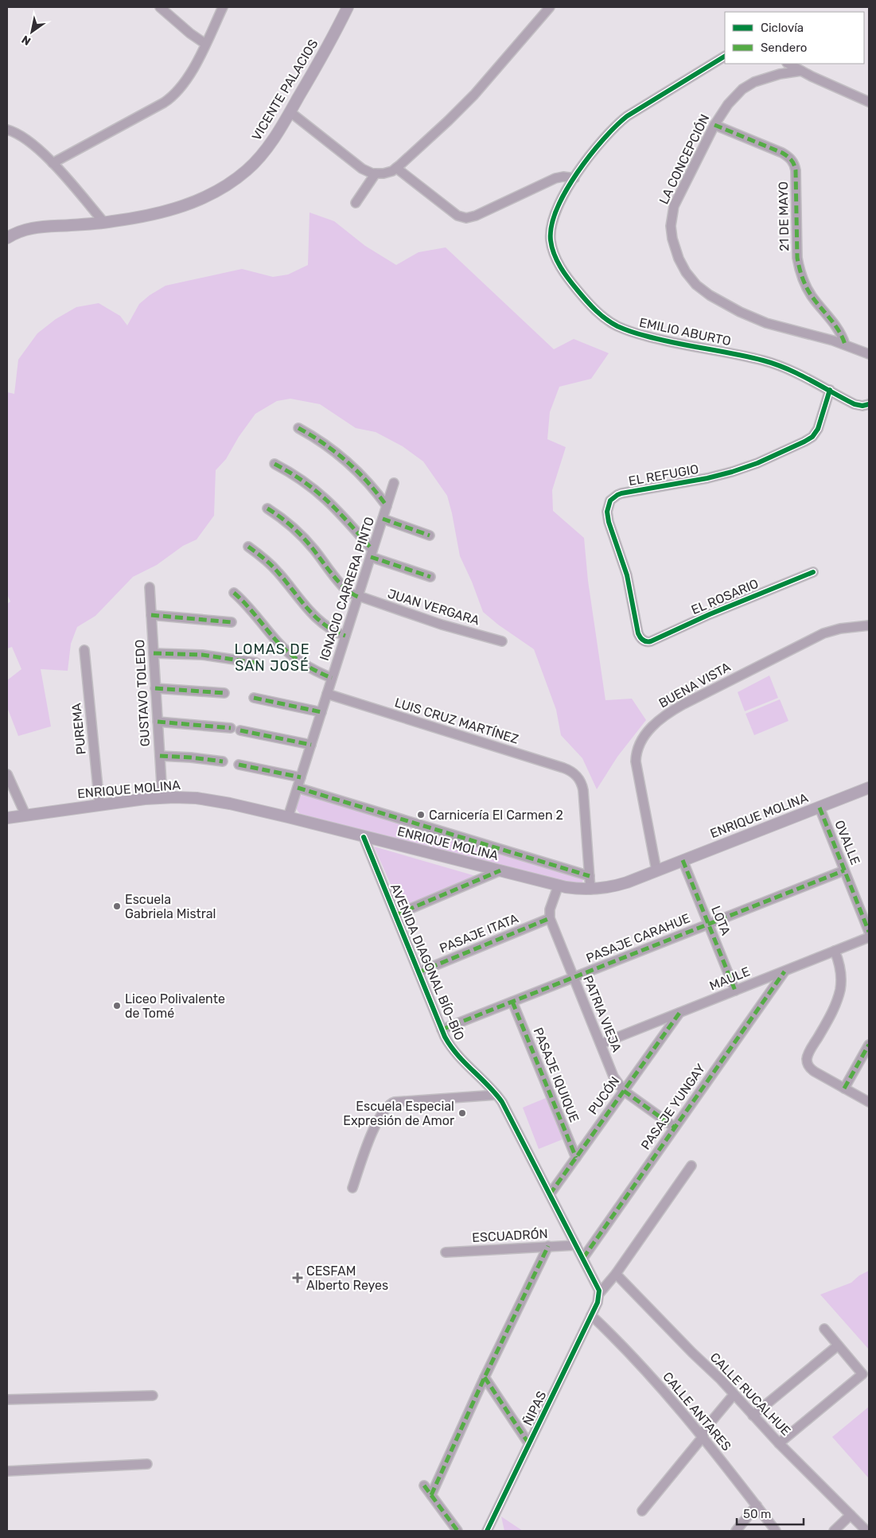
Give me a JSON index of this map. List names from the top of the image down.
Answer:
{
  "streets": {
    "main road": ["VICENTE PALACIOS", "ENRIQUE MOLINA"],
    "street": [
      "LA CONCEPCIÓN",
      "21 DE MAYO",
      "EMILIO ABURTO",
      "EL REFUGIO",
      "IGNACIO CARRERA PINTO",
      "EL ROSARIO",
      "JUAN VERGARA",
      "BUENA VISTA",
      "GUSTAVO TOLEDO",
      "LUIS CRUZ MARTÍNEZ",
      "PUREMA",
      "OVALLE",
      "LOTA",
      "PASAJE ITATA",
      "PASAJE CARAHUE",
      "AVENIDA DIAGONAL BÍO-BÍO",
      "MAULE",
      "PATRIA VIEJA",
      "PASAJE IQUIQUE",
      "PUCÓN",
      "PASAJE YUNGAY",
      "ESCUADRÓN",
      "CALLE RUCALHUE",
      "ÑIPAS",
      "CALLE ANTARES"
    ]
  },
  "crossings": [
    ["LA CONCEPCIÓN", "21 DE MAYO"],
    ["EMILIO ABURTO", "EL REFUGIO"],
    ["EL REFUGIO", "EL ROSARIO"],
    ["IGNACIO CARRERA PINTO", "JUAN VERGARA"],
    ["IGNACIO CARRERA PINTO", "LUIS CRUZ MARTÍNEZ"],
    ["IGNACIO CARRERA PINTO", "ENRIQUE MOLINA"],
    ["BUENA VISTA", "ENRIQUE MOLINA"],
    ["GUSTAVO TOLEDO", "ENRIQUE MOLINA"],
    ["LUIS CRUZ MARTÍNEZ", "ENRIQUE MOLINA"],
    ["PUREMA", "ENRIQUE MOLINA"],
    ["ENRIQUE MOLINA", "OVALLE"],
    ["ENRIQUE MOLINA", "LOTA"],
    ["ENRIQUE MOLINA", "AVENIDA DIAGONAL BÍO-BÍO"],
    ["OVALLE", "PASAJE CARAHUE"],
    ["LOTA", "PASAJE CARAHUE"],
    ["LOTA", "MAULE"],
    ["PASAJE ITATA", "AVENIDA DIAGONAL BÍO-BÍO"],
    ["PASAJE ITATA", "PATRIA VIEJA"],
    ["PASAJE CARAHUE", "AVENIDA DIAGONAL BÍO-BÍO"],
    ["PASAJE CARAHUE", "PATRIA VIEJA"],
    ["PASAJE CARAHUE", "PASAJE IQUIQUE"],
    ["AVENIDA DIAGONAL BÍO-BÍO", "PUCÓN"],
    ["AVENIDA DIAGONAL BÍO-BÍO", "PASAJE YUNGAY"],
    ["AVENIDA DIAGONAL BÍO-BÍO", "ESCUADRÓN"],
    ["AVENIDA DIAGONAL BÍO-BÍO", "ÑIPAS"],
    ["MAULE", "PATRIA VIEJA"],
    ["MAULE", "PUCÓN"],
    ["MAULE", "PASAJE YUNGAY"],
    ["PATRIA VIEJA", "PUCÓN"],
    ["PATRIA VIEJA", "PASAJE YUNGAY"],
    ["PASAJE IQUIQUE", "PUCÓN"],
    ["ÑIPAS", "CALLE ANTARES"]
  ],
  "districts": ["LOMAS DE SAN JOSÉ"],
  "places": {
    "other": [
      "Carnicería El Carmen 2",
      "Escuela Gabriela Mistral",
      "Liceo Polivalente de Tomé",
      "Escuela Especial Expresión de Amor"
    ],
    "health": ["CESFAM Alberto Reyes"]
  },
  "legend": ["Ciclovía", "Sendero"],
  "scale_bar": "50 m",
  "north": "bottom left"
}
